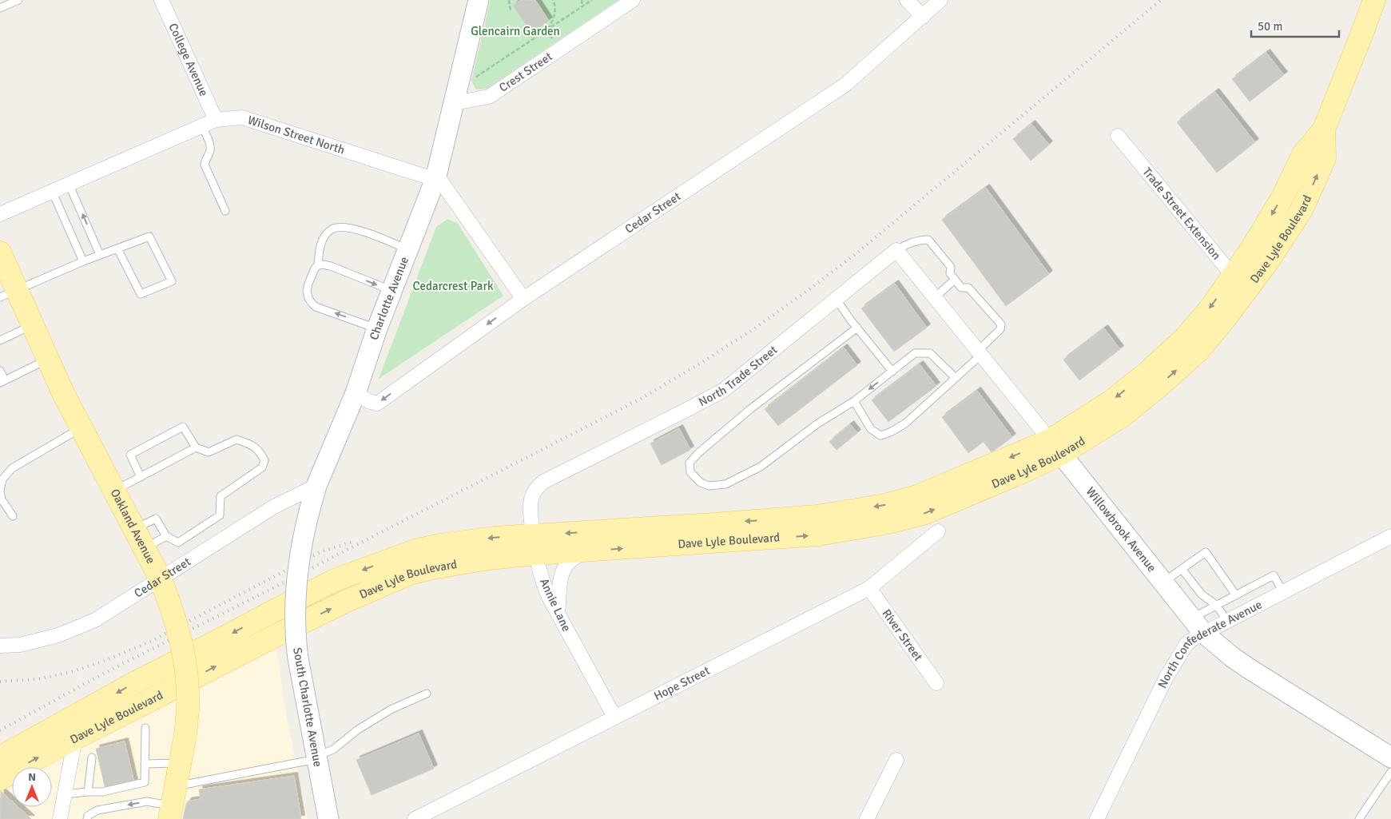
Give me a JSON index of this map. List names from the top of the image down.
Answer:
{
  "streets": {
    "main road": ["Dave Lyle Boulevard", "Oakland Avenue"],
    "street": [
      "College Avenue",
      "Crest Street",
      "Wilson Street North",
      "Cedar Street",
      "Trade Street Extension",
      "Charlotte Avenue",
      "North Trade Street",
      "Willowbrook Avenue",
      "Annie Lane",
      "River Street",
      "North Confederate Avenue",
      "Hope Street",
      "South Charlotte Avenue"
    ]
  },
  "crossings": [
    ["College Avenue", "Wilson Street North"],
    ["Crest Street", "Charlotte Avenue"],
    ["Wilson Street North", "Cedar Street"],
    ["Wilson Street North", "Charlotte Avenue"],
    ["Cedar Street", "Charlotte Avenue"],
    ["Cedar Street", "Oakland Avenue"],
    ["Trade Street Extension", "Dave Lyle Boulevard"],
    ["Dave Lyle Boulevard", "Willowbrook Avenue"],
    ["Dave Lyle Boulevard", "Annie Lane"],
    ["Charlotte Avenue", "South Charlotte Avenue"],
    ["North Trade Street", "Willowbrook Avenue"],
    ["North Trade Street", "Annie Lane"],
    ["Willowbrook Avenue", "North Confederate Avenue"],
    ["Annie Lane", "Hope Street"],
    ["River Street", "Hope Street"]
  ],
  "parks": ["Glencairn Garden", "Cedarcrest Park"],
  "scale_bar": "50 m",
  "north": "top"
}
